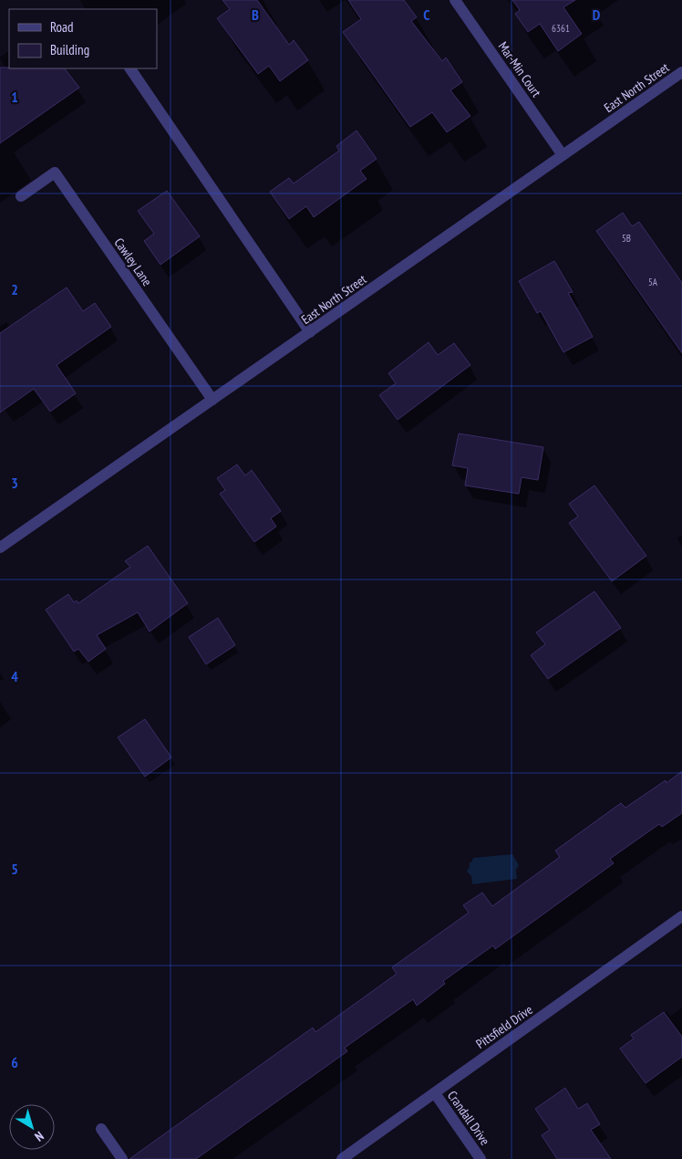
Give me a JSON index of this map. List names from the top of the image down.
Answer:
{
  "streets": {
    "street": [
      "Mar-Min Court",
      "East North Street",
      "Cawley Lane",
      "Pittsfield Drive",
      "Crandall Drive"
    ]
  },
  "crossings": [
    ["Mar-Min Court", "East North Street"],
    ["East North Street", "Cawley Lane"],
    ["Pittsfield Drive", "Crandall Drive"]
  ],
  "house_numbers": ["6361", "5B", "5A"],
  "legend": ["Road", "Building"],
  "north": "bottom right",
  "grid": {
    "columns": ["B", "C", "D"],
    "rows": [
      "1",
      "2",
      "3",
      "4",
      "5",
      "6"
    ]
  }
}
